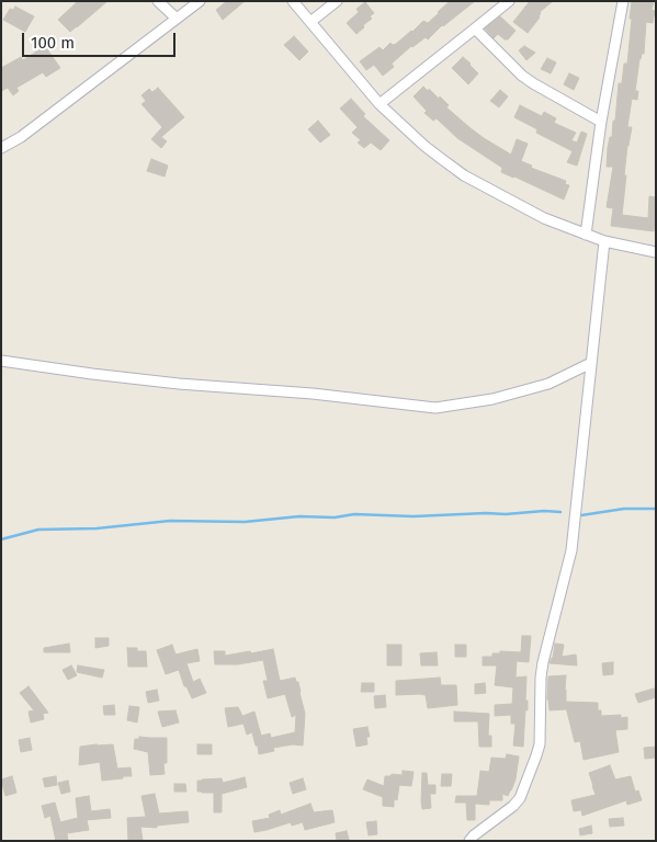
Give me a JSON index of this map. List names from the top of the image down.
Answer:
{
  "scale_bar": "100 m"
}
